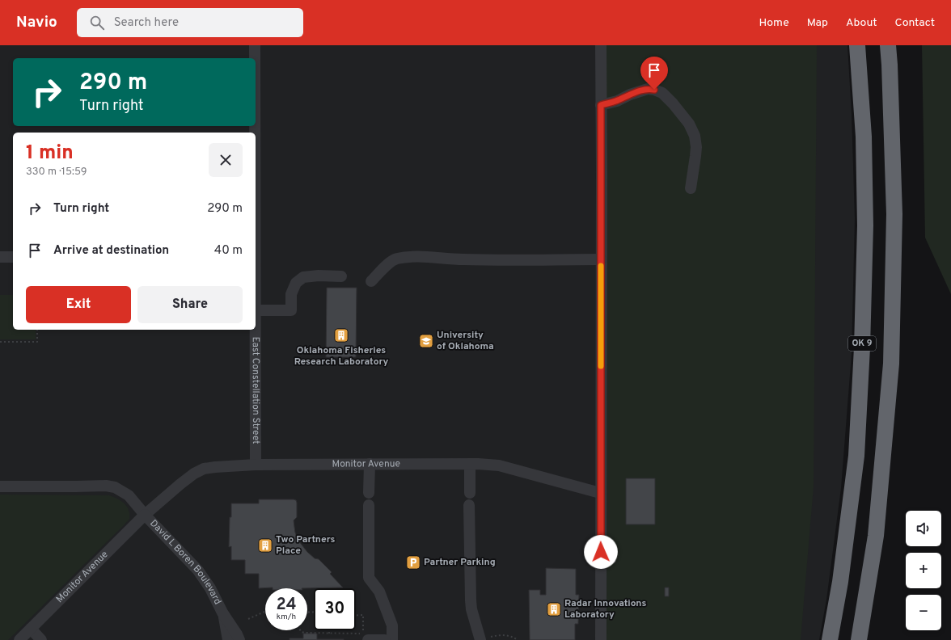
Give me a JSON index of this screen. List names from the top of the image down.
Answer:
{
  "streets": {
    "highway": ["OK 9"],
    "street": ["East Constellation Street", "Monitor Avenue", "David L Boren Boulevard"]
  },
  "crossings": [
    ["East Constellation Street", "Monitor Avenue"],
    ["Monitor Avenue", "David L Boren Boulevard"]
  ],
  "places": {
    "building": ["Oklahoma Fisheries Research Laboratory", "Two Partners Place", "Radar Innovations Laboratory"],
    "school or university": ["University of Oklahoma"],
    "parking": ["Partner Parking"]
  },
  "page": {
    "header": "Navio",
    "search": "Search here",
    "nav": [
      "Home",
      "Map",
      "About",
      "Contact"
    ],
    "turn": ["290 m", "Turn right"],
    "heading": ["1 min", "330 m · 15:59"],
    "list": [
      {
        "name": "Turn right",
        "value": "290 m"
      },
      {
        "name": "Arrive at destination",
        "value": "40 m"
      }
    ],
    "buttons": ["Exit", "Share"],
    "map_buttons": ["+", "−"],
    "speed": "24 km/h",
    "limit": "30"
  }
}
